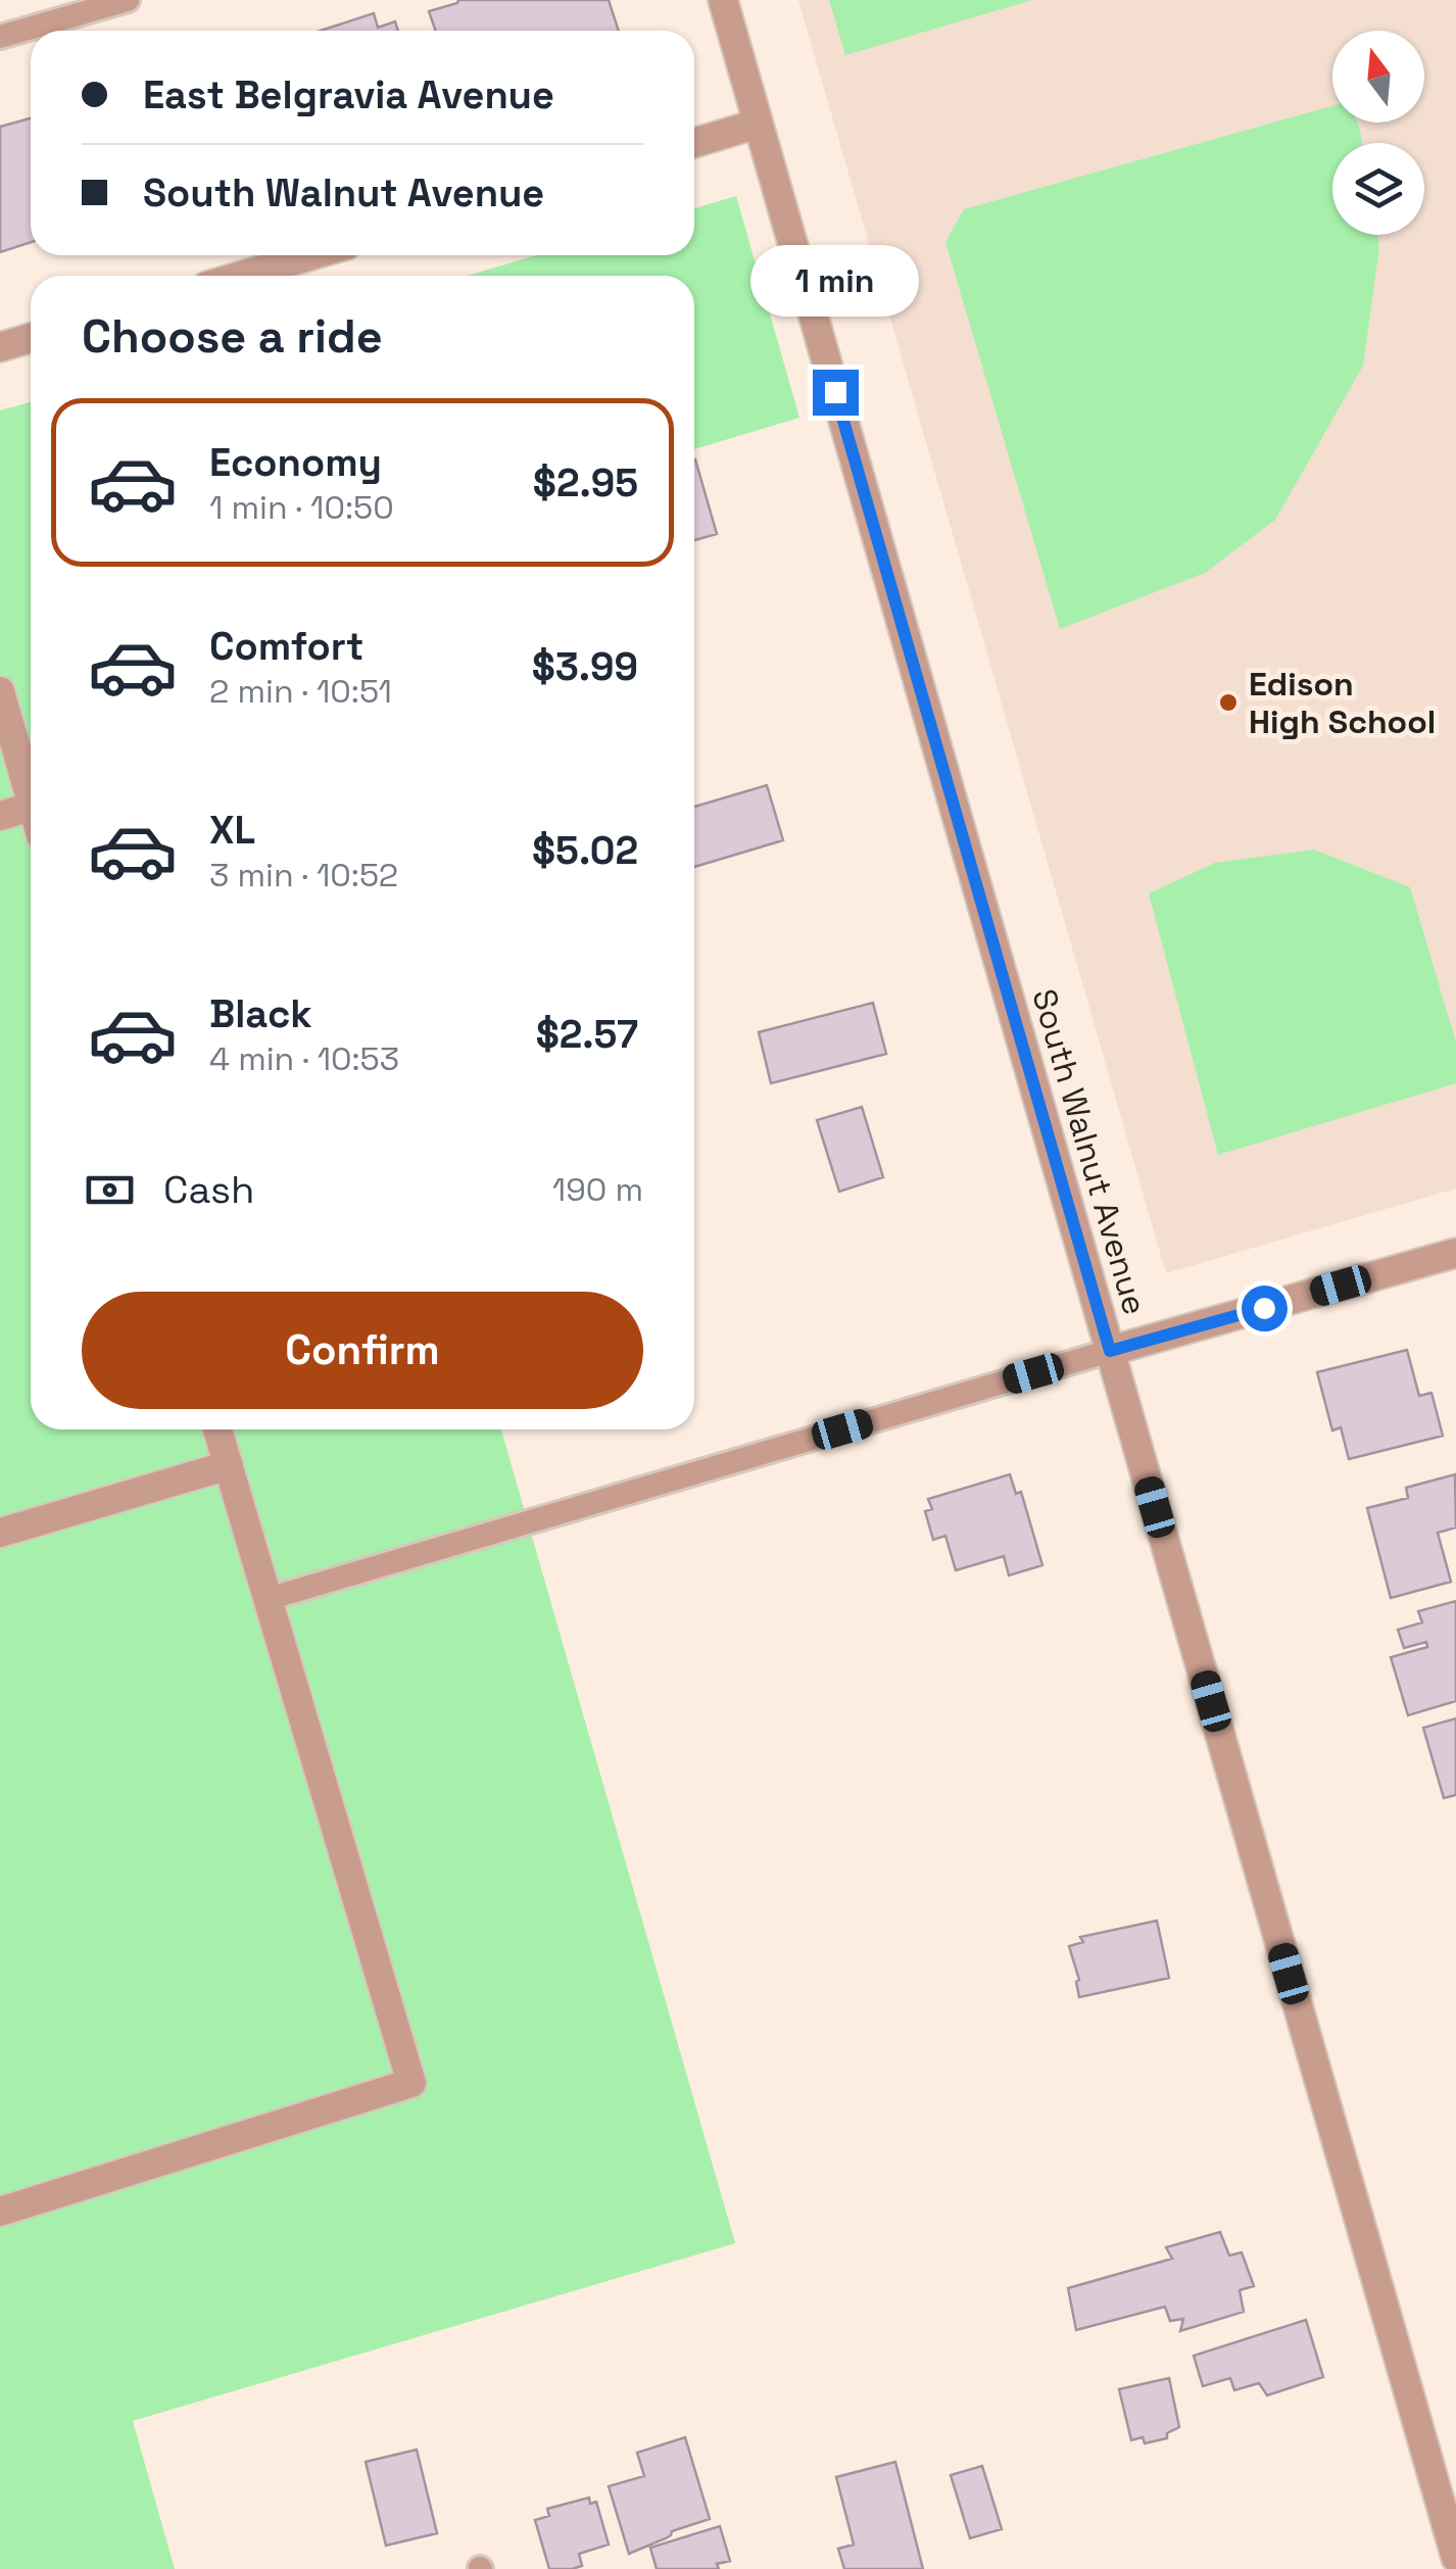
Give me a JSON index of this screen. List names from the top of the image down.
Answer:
{
  "streets": {
    "street": ["South Walnut Avenue"]
  },
  "places": ["Edison High School"],
  "north": "top",
  "page": {
    "banner": ["East Belgravia Avenue", "South Walnut Avenue"],
    "bubble": "1 min",
    "heading": "Choose a ride",
    "list": [
      {
        "name": "Economy",
        "note": "1 min · 10:50",
        "value": "$2.95"
      },
      {
        "name": "Comfort",
        "note": "2 min · 10:51",
        "value": "$3.99"
      },
      {
        "name": "XL",
        "note": "3 min · 10:52",
        "value": "$5.02"
      },
      {
        "name": "Black",
        "note": "4 min · 10:53",
        "value": "$2.57"
      }
    ],
    "pay": ["Cash", "190 m"],
    "buttons": "Confirm"
  }
}
